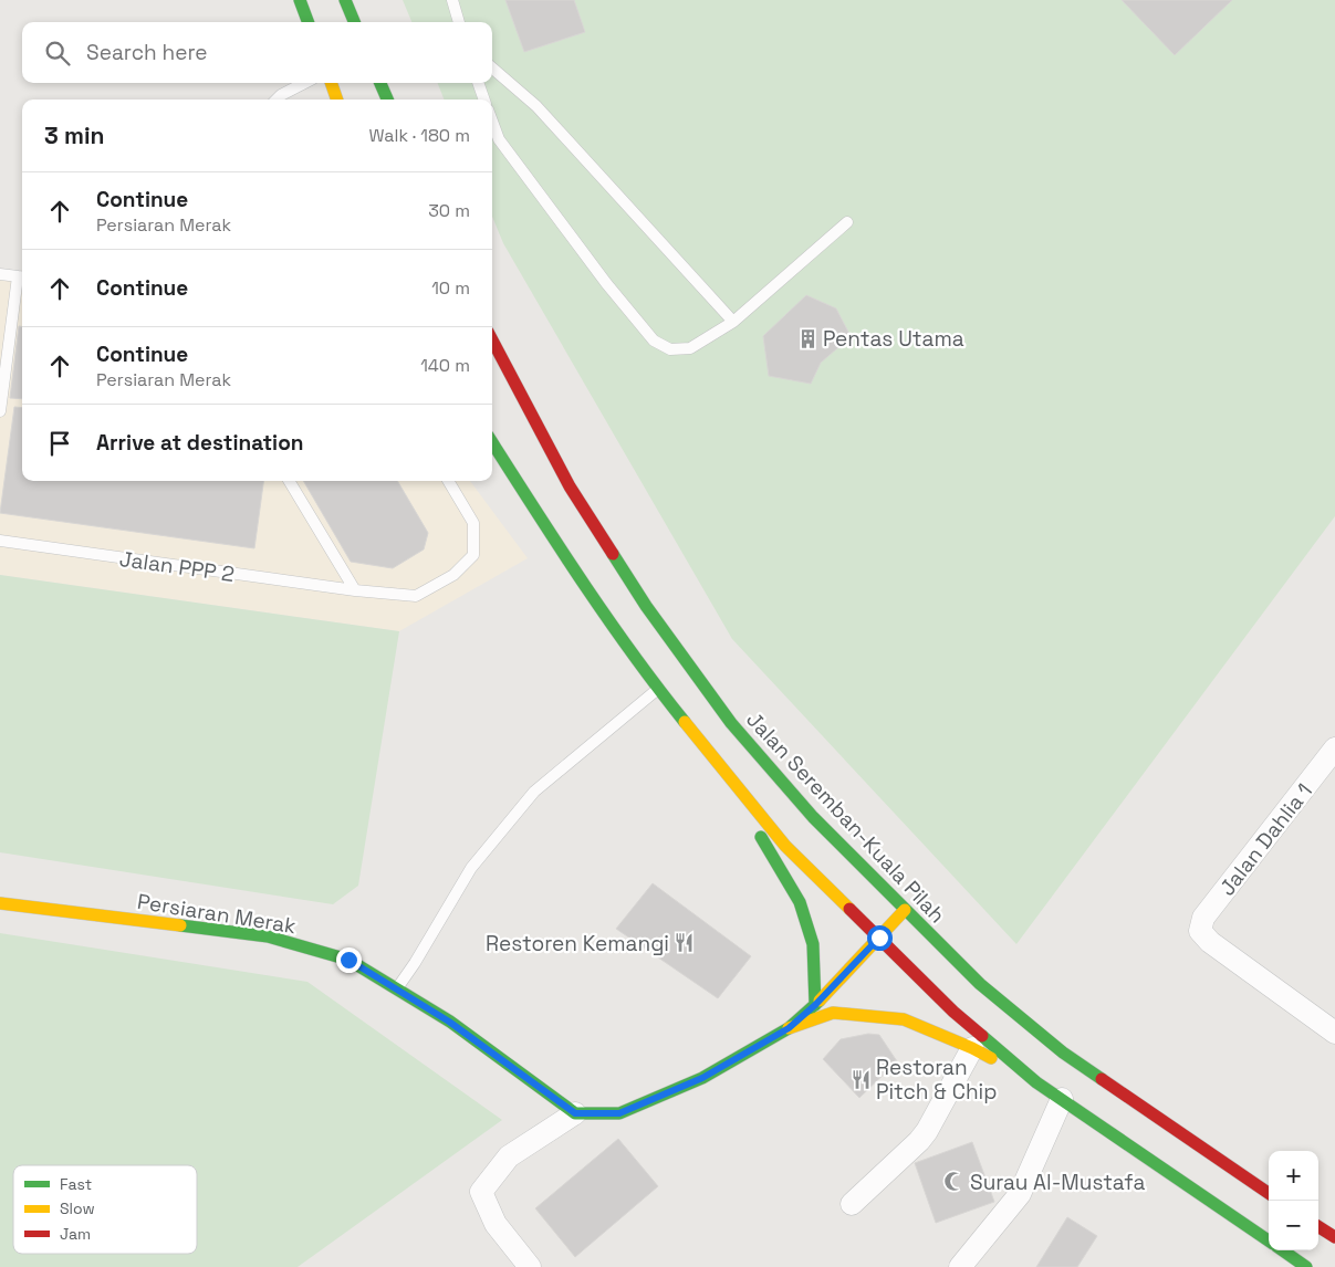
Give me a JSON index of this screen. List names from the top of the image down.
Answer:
{
  "streets": {
    "main road": ["Jalan Seremban-Kuala Pilah", "Persiaran Merak"],
    "street": ["Jalan Dahlia 1"],
    "lane": ["Jalan PPP 2"]
  },
  "places": {
    "building": ["Pentas Utama"],
    "restaurant": ["Restoren Kemangi", "Restoran Pitch & Chip"],
    "mosque": ["Surau Al-Mustafa"]
  },
  "legend": ["Fast", "Slow", "Jam"],
  "page": {
    "search": "Search here",
    "heading": ["3 min", "Walk · 180 m"],
    "list": [
      ["Continue", "Persiaran Merak", "30 m"],
      ["Continue", "10 m"],
      ["Continue", "Persiaran Merak", "140 m"],
      "Arrive at destination"
    ],
    "map_buttons": ["+", "−"]
  }
}
